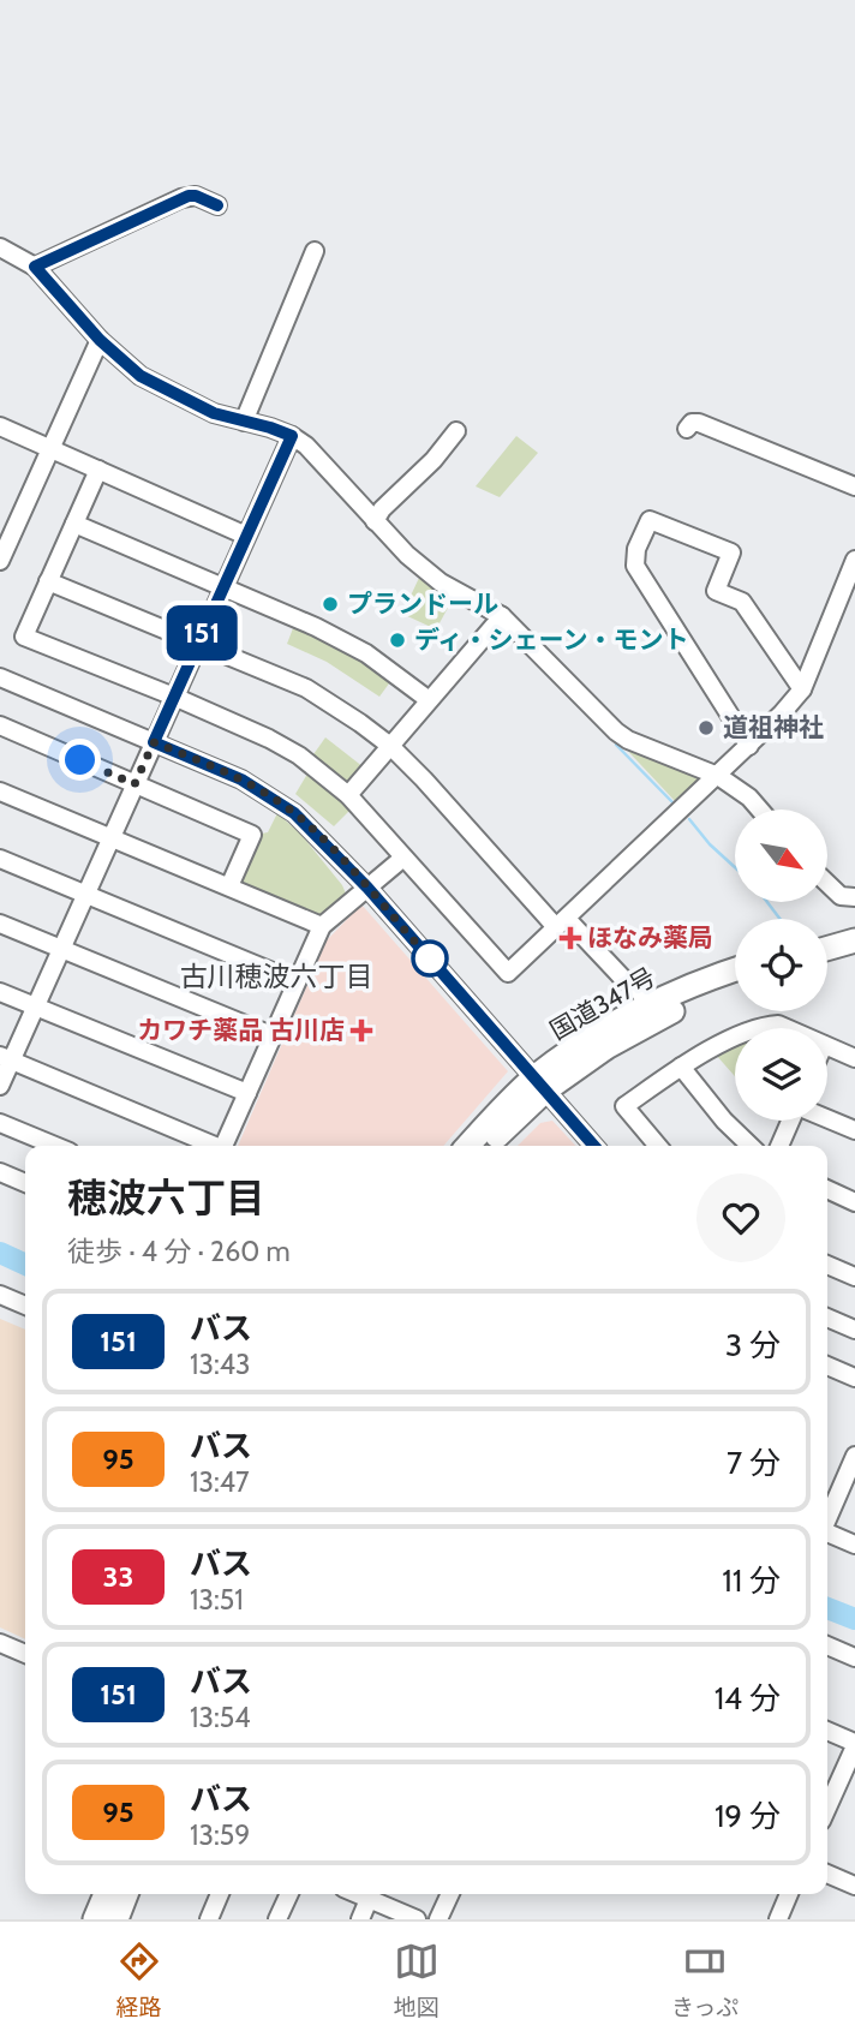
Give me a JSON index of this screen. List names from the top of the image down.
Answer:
{
  "streets": {
    "highway": ["国道347号"]
  },
  "districts": ["古川穂波六丁目"],
  "places": {
    "other": ["プランドール", "ディ・シェーン・モント", "道祖神社"],
    "health": ["ほなみ薬局", "カワチ薬品 古川店"]
  },
  "lines": ["bus line 151"],
  "north": "bottom right",
  "page": {
    "on_map": "151",
    "heading": ["穂波六丁目", "徒歩 · 4 分 · 260 m"],
    "list": [
      {
        "mark": "151",
        "name": "バス",
        "note": "13:43",
        "value": "3 分"
      },
      {
        "mark": "95",
        "name": "バス",
        "note": "13:47",
        "value": "7 分"
      },
      {
        "mark": "33",
        "name": "バス",
        "note": "13:51",
        "value": "11 分"
      },
      {
        "mark": "151",
        "name": "バス",
        "note": "13:54",
        "value": "14 分"
      },
      {
        "mark": "95",
        "name": "バス",
        "note": "13:59",
        "value": "19 分"
      }
    ],
    "tabs": ["経路", "地図", "きっぷ"]
  }
}
